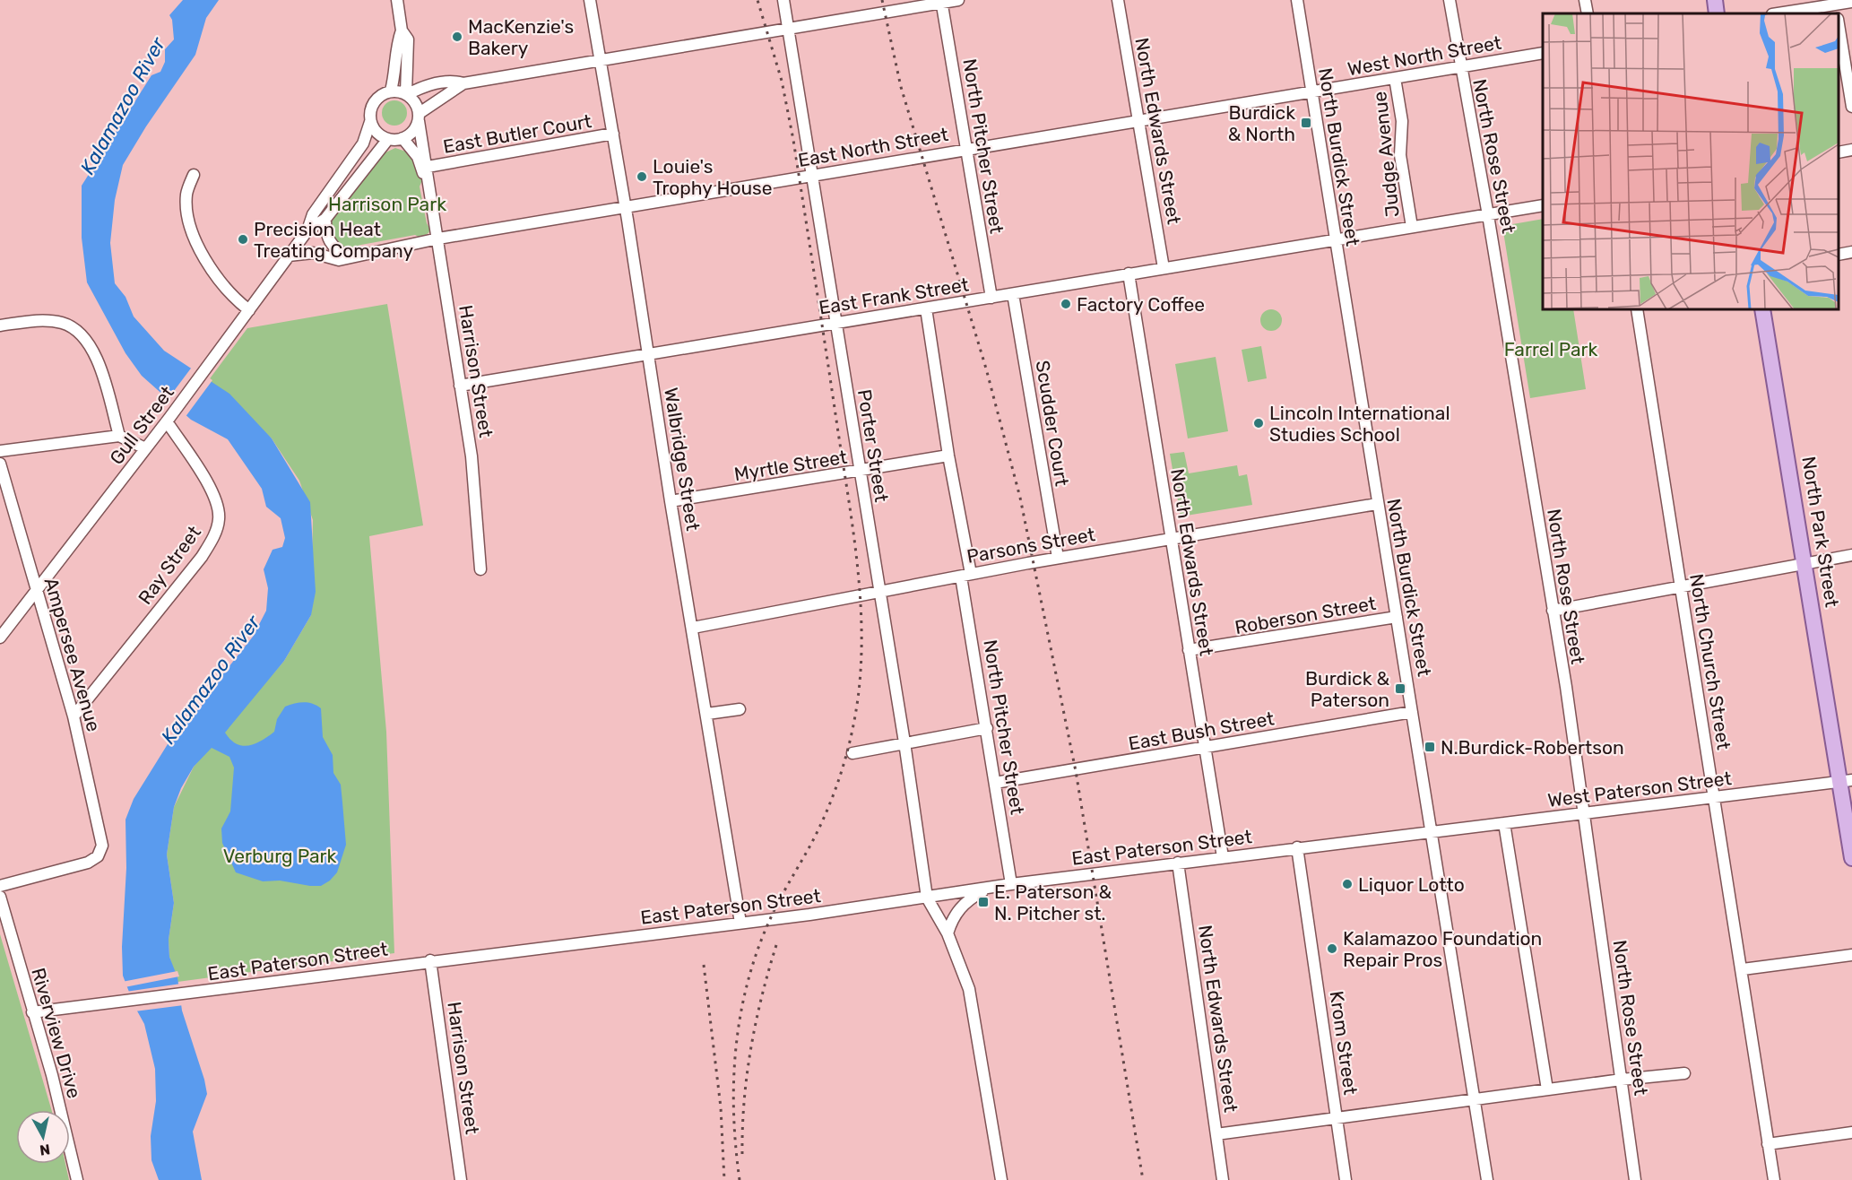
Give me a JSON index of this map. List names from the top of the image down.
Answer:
{
  "streets": {
    "main road": ["North Park Street"],
    "street": [
      "West North Street",
      "North Edwards Street",
      "East Butler Court",
      "North Pitcher Street",
      "East North Street",
      "Judge Avenue",
      "North Rose Street",
      "North Burdick Street",
      "East Frank Street",
      "Harrison Street",
      "Scudder Court",
      "Gull Street",
      "Porter Street",
      "Walbridge Street",
      "Myrtle Street",
      "Parsons Street",
      "Ray Street",
      "Roberson Street",
      "Ampersee Avenue",
      "North Church Street",
      "East Bush Street",
      "West Paterson Street",
      "East Paterson Street",
      "Riverview Drive",
      "Krom Street"
    ]
  },
  "crossings": [
    ["West North Street", "East North Street"],
    ["West North Street", "Judge Avenue"],
    ["West North Street", "North Rose Street"],
    ["West North Street", "North Burdick Street"],
    ["North Edwards Street", "East North Street"],
    ["North Edwards Street", "East Frank Street"],
    ["North Edwards Street", "Parsons Street"],
    ["North Edwards Street", "Roberson Street"],
    ["North Edwards Street", "East Bush Street"],
    ["North Edwards Street", "East Paterson Street"],
    ["East Butler Court", "Harrison Street"],
    ["East Butler Court", "Walbridge Street"],
    ["North Pitcher Street", "East North Street"],
    ["North Pitcher Street", "East Frank Street"],
    ["North Pitcher Street", "Myrtle Street"],
    ["North Pitcher Street", "Parsons Street"],
    ["North Pitcher Street", "East Bush Street"],
    ["North Pitcher Street", "East Paterson Street"],
    ["East North Street", "North Burdick Street"],
    ["East North Street", "Harrison Street"],
    ["East North Street", "Gull Street"],
    ["East North Street", "Porter Street"],
    ["East North Street", "Walbridge Street"],
    ["Judge Avenue", "East Frank Street"],
    ["North Rose Street", "East Frank Street"],
    ["North Rose Street", "West Paterson Street"],
    ["North Burdick Street", "East Frank Street"],
    ["North Burdick Street", "Parsons Street"],
    ["North Burdick Street", "Roberson Street"],
    ["North Burdick Street", "East Bush Street"],
    ["North Burdick Street", "West Paterson Street"],
    ["North Burdick Street", "East Paterson Street"],
    ["East Frank Street", "Harrison Street"],
    ["East Frank Street", "Scudder Court"],
    ["East Frank Street", "Porter Street"],
    ["East Frank Street", "Walbridge Street"],
    ["Harrison Street", "Gull Street"],
    ["Harrison Street", "East Paterson Street"],
    ["Scudder Court", "Parsons Street"],
    ["Gull Street", "Ray Street"],
    ["Gull Street", "Ampersee Avenue"],
    ["Porter Street", "Myrtle Street"],
    ["Porter Street", "Parsons Street"],
    ["Porter Street", "East Paterson Street"],
    ["Walbridge Street", "Myrtle Street"],
    ["Walbridge Street", "Parsons Street"],
    ["Walbridge Street", "East Paterson Street"],
    ["North Park Street", "West Paterson Street"],
    ["Ray Street", "Ampersee Avenue"],
    ["North Church Street", "West Paterson Street"],
    ["West Paterson Street", "East Paterson Street"],
    ["East Paterson Street", "Riverview Drive"],
    ["East Paterson Street", "Krom Street"]
  ],
  "water": ["Kalamazoo River"],
  "parks": ["Harrison Park", "Farrel Park", "Verburg Park"],
  "places": {
    "other": [
      "MacKenzie's Bakery",
      "Louie's Trophy House",
      "Precision Heat Treating Company",
      "Factory Coffee",
      "Lincoln International Studies School",
      "Liquor Lotto",
      "Kalamazoo Foundation Repair Pros"
    ],
    "transit": [
      "Burdick & North",
      "Burdick & Paterson",
      "N.Burdick-Robertson",
      "E. Paterson & N. Pitcher st."
    ]
  },
  "north": "bottom"
}
